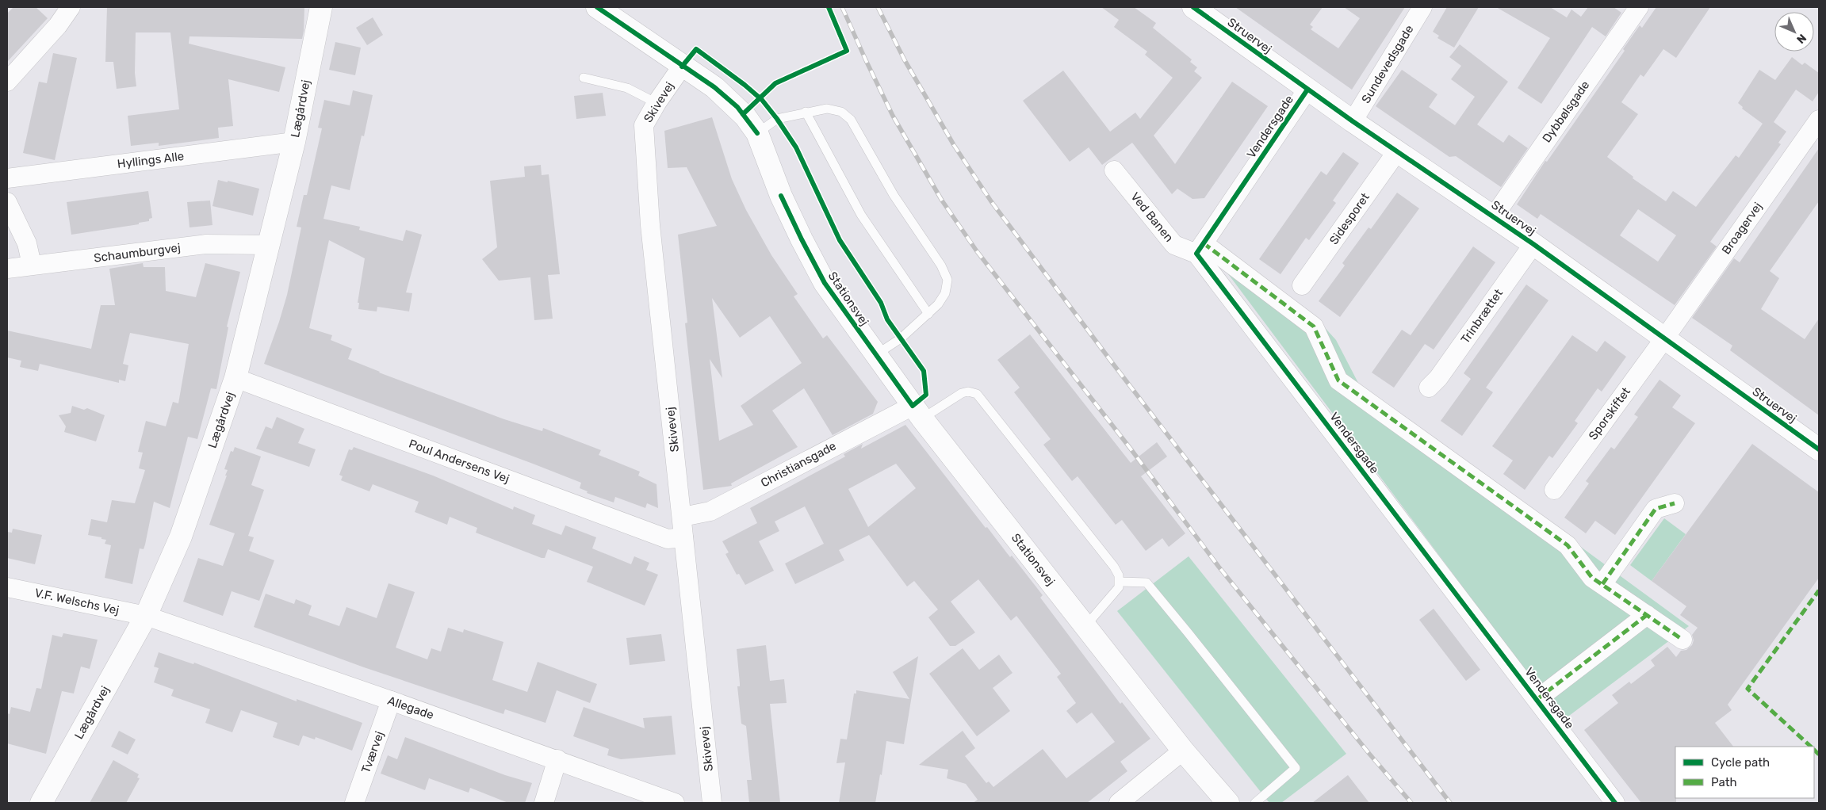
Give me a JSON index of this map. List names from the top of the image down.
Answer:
{
  "streets": {
    "street": [
      "Struervej",
      "Sundevedsgade",
      "Skivevej",
      "Lægårdvej",
      "Dybbølsgade",
      "Vendersgade",
      "Hyllings Alle",
      "Ved Banen",
      "Sidesporet",
      "Broagervej",
      "Schaumburgvej",
      "Stationsvej",
      "Trinbrættet",
      "Sporskiftet",
      "Poul Andersens Vej",
      "Christiansgade",
      "V.F. Welschs Vej",
      "Allegade",
      "Tværvej"
    ]
  },
  "crossings": [
    ["Struervej", "Sundevedsgade"],
    ["Struervej", "Dybbølsgade"],
    ["Struervej", "Vendersgade"],
    ["Struervej", "Sidesporet"],
    ["Struervej", "Broagervej"],
    ["Struervej", "Trinbrættet"],
    ["Struervej", "Sporskiftet"],
    ["Skivevej", "Stationsvej"],
    ["Skivevej", "Poul Andersens Vej"],
    ["Skivevej", "Christiansgade"],
    ["Lægårdvej", "Hyllings Alle"],
    ["Lægårdvej", "Schaumburgvej"],
    ["Lægårdvej", "Poul Andersens Vej"],
    ["Lægårdvej", "V.F. Welschs Vej"],
    ["Lægårdvej", "Allegade"],
    ["Vendersgade", "Ved Banen"],
    ["Broagervej", "Sporskiftet"],
    ["Stationsvej", "Christiansgade"],
    ["V.F. Welschs Vej", "Allegade"],
    ["Allegade", "Tværvej"]
  ],
  "legend": ["Cycle path", "Path"],
  "north": "bottom right"
}
